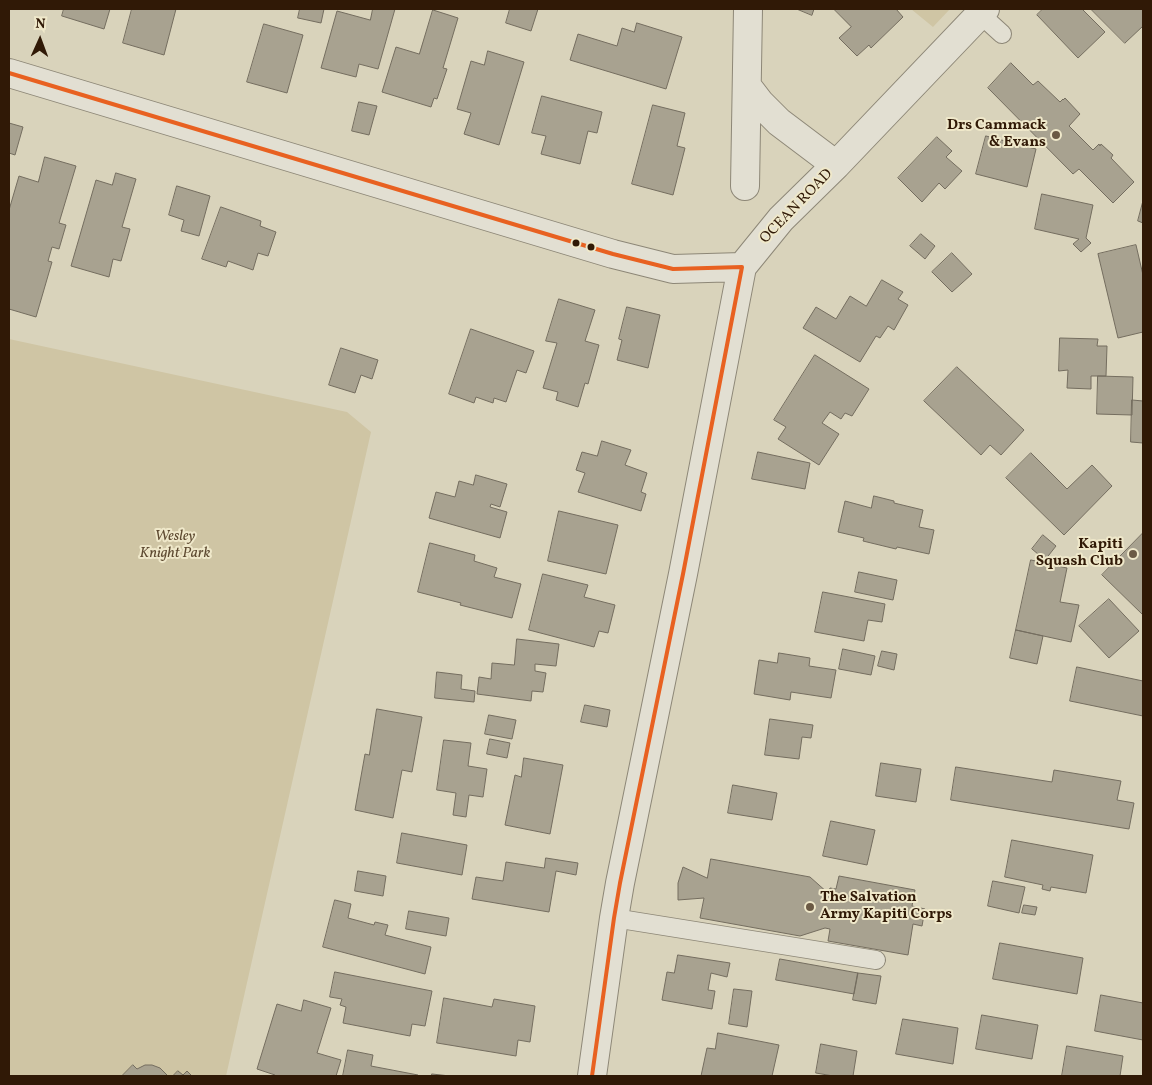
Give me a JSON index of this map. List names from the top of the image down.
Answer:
{
  "streets": {
    "street": ["OCEAN ROAD"]
  },
  "parks": ["Wesley Knight Park"],
  "places": ["Drs Cammack & Evans", "Kapiti Squash Club", "The Salvation Army Kapiti Corps"],
  "north": "top"
}
